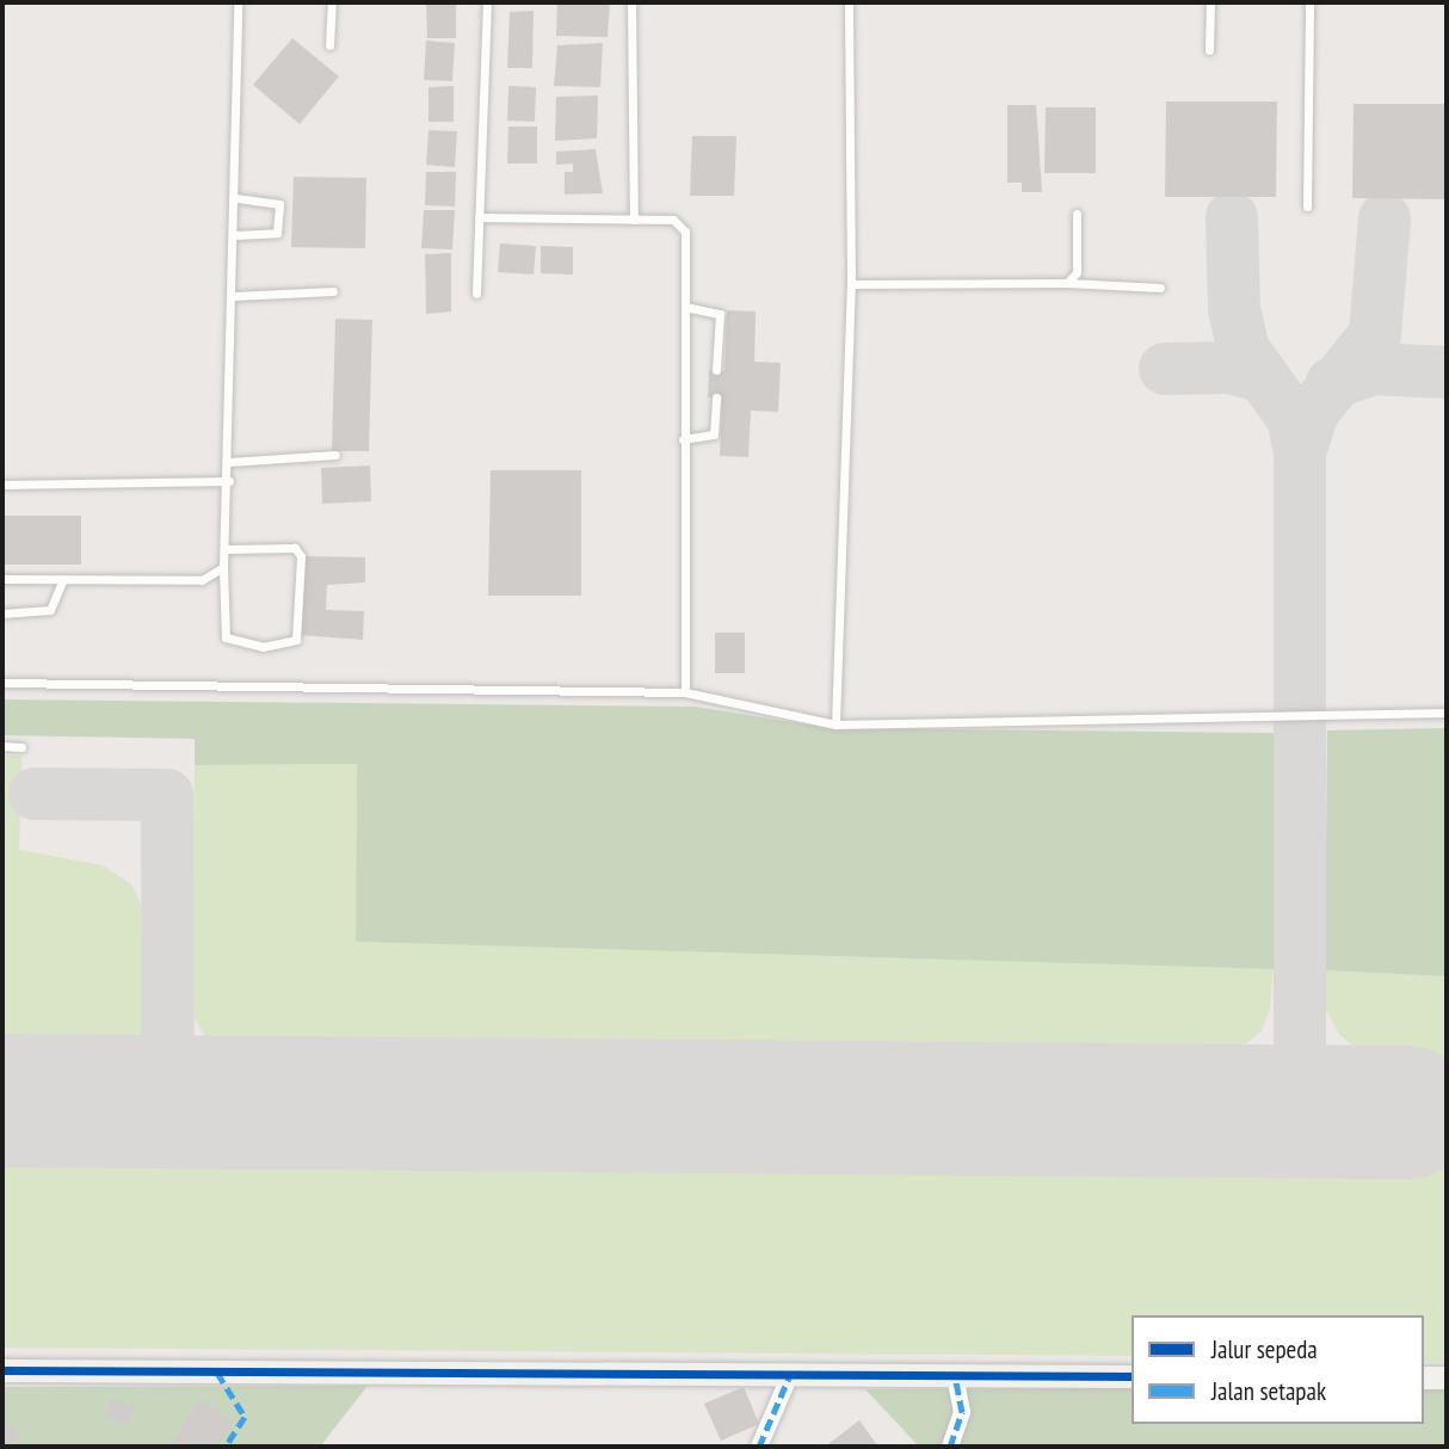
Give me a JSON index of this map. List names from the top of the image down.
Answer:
{
  "legend": ["Jalur sepeda", "Jalan setapak"]
}
